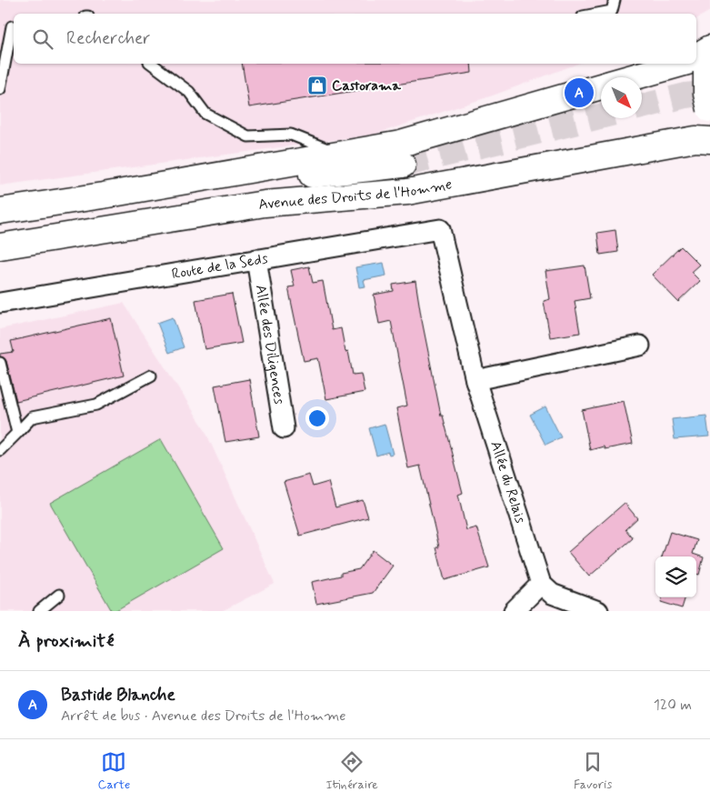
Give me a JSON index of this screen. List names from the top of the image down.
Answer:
{
  "streets": {
    "main road": ["Avenue des Droits de l'Homme"],
    "street": ["Route de la Seds", "Allée des Diligences", "Allée du Relais"]
  },
  "crossings": [
    ["Route de la Seds", "Allée des Diligences"],
    ["Route de la Seds", "Allée du Relais"]
  ],
  "places": {
    "shop": ["Castorama"]
  },
  "north": "bottom right",
  "page": {
    "search": "Rechercher",
    "pins": "A",
    "heading": "À proximité",
    "list": [
      {
        "mark": "A",
        "name": "Bastide Blanche",
        "note": "Arrêt de bus · Avenue des Droits de l'Homme",
        "value": "120 m"
      }
    ],
    "nav": ["Carte", "Itinéraire", "Favoris"]
  }
}
